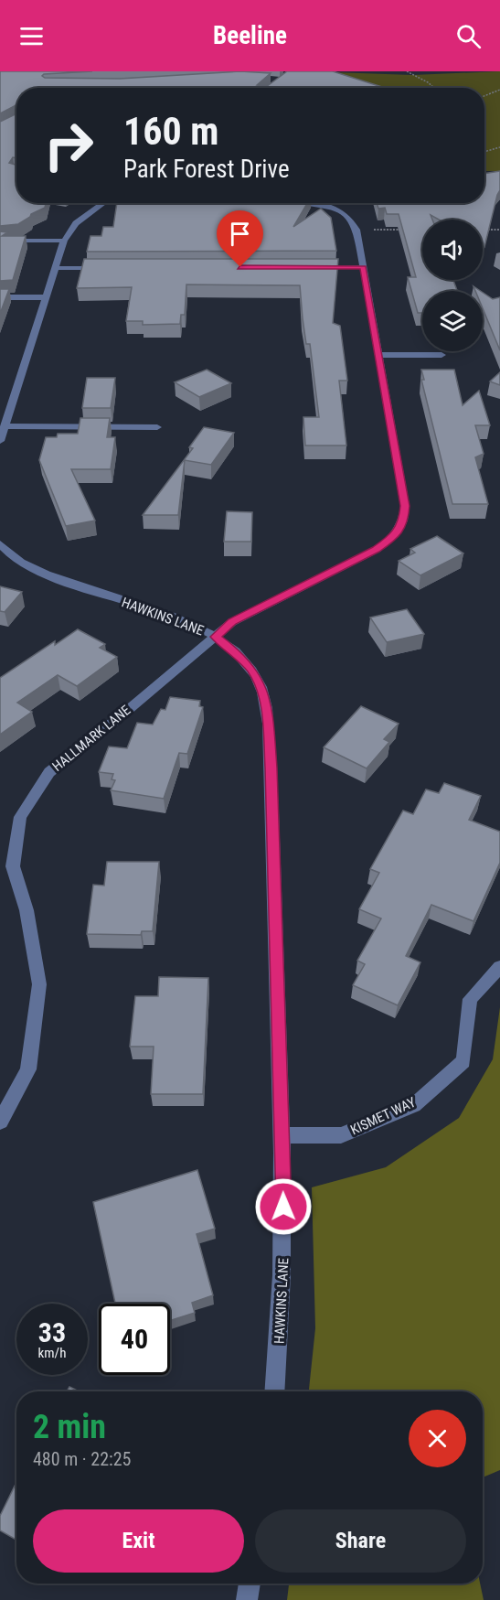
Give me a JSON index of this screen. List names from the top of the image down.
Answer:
{
  "streets": {
    "street": ["HAWKINS LANE", "HALLMARK LANE", "KISMET WAY"]
  },
  "crossings": [
    ["HAWKINS LANE", "HALLMARK LANE"],
    ["HAWKINS LANE", "KISMET WAY"]
  ],
  "page": {
    "header": "Beeline",
    "turn": ["160 m", "Park Forest Drive"],
    "speed": "33 km/h",
    "limit": "40",
    "heading": ["2 min", "480 m · 22:25"],
    "buttons": ["Exit", "Share"]
  }
}
